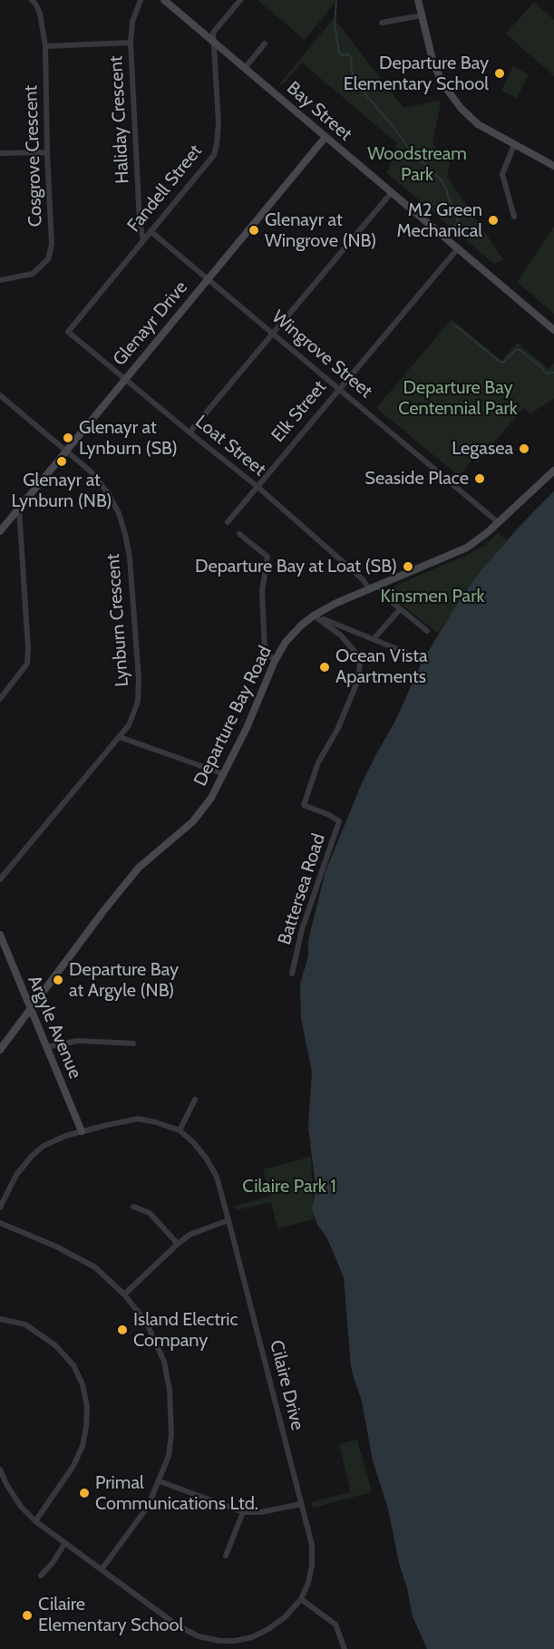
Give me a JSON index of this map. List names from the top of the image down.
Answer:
{
  "streets": {
    "street": [
      "Bay Street",
      "Haliday Crescent",
      "Cosgrove Crescent",
      "Fandell Street",
      "Glenayr Drive",
      "Wingrove Street",
      "Elk Street",
      "Loat Street",
      "Lynburn Crescent",
      "Departure Bay Road",
      "Battersea Road",
      "Argyle Avenue",
      "Cilaire Drive"
    ]
  },
  "crossings": [
    ["Bay Street", "Fandell Street"],
    ["Bay Street", "Glenayr Drive"],
    ["Bay Street", "Elk Street"],
    ["Haliday Crescent", "Fandell Street"],
    ["Fandell Street", "Wingrove Street"],
    ["Fandell Street", "Loat Street"],
    ["Glenayr Drive", "Wingrove Street"],
    ["Glenayr Drive", "Loat Street"],
    ["Glenayr Drive", "Lynburn Crescent"],
    ["Wingrove Street", "Elk Street"],
    ["Wingrove Street", "Departure Bay Road"],
    ["Elk Street", "Loat Street"],
    ["Loat Street", "Departure Bay Road"],
    ["Departure Bay Road", "Battersea Road"],
    ["Departure Bay Road", "Argyle Avenue"],
    ["Argyle Avenue", "Cilaire Drive"]
  ],
  "parks": [
    "Woodstream Park",
    "Departure Bay Centennial Park",
    "Kinsmen Park",
    "Cilaire Park 1"
  ],
  "places": [
    "Departure Bay Elementary School",
    "M2 Green Mechanical",
    "Glenayr at Wingrove (NB)",
    "Glenayr at Lynburn (SB)",
    "Legasea",
    "Glenayr at Lynburn (NB)",
    "Seaside Place",
    "Departure Bay at Loat (SB)",
    "Ocean Vista Apartments",
    "Departure Bay at Argyle (NB)",
    "Island Electric Company",
    "Primal Communications Ltd.",
    "Cilaire Elementary School"
  ]
}
